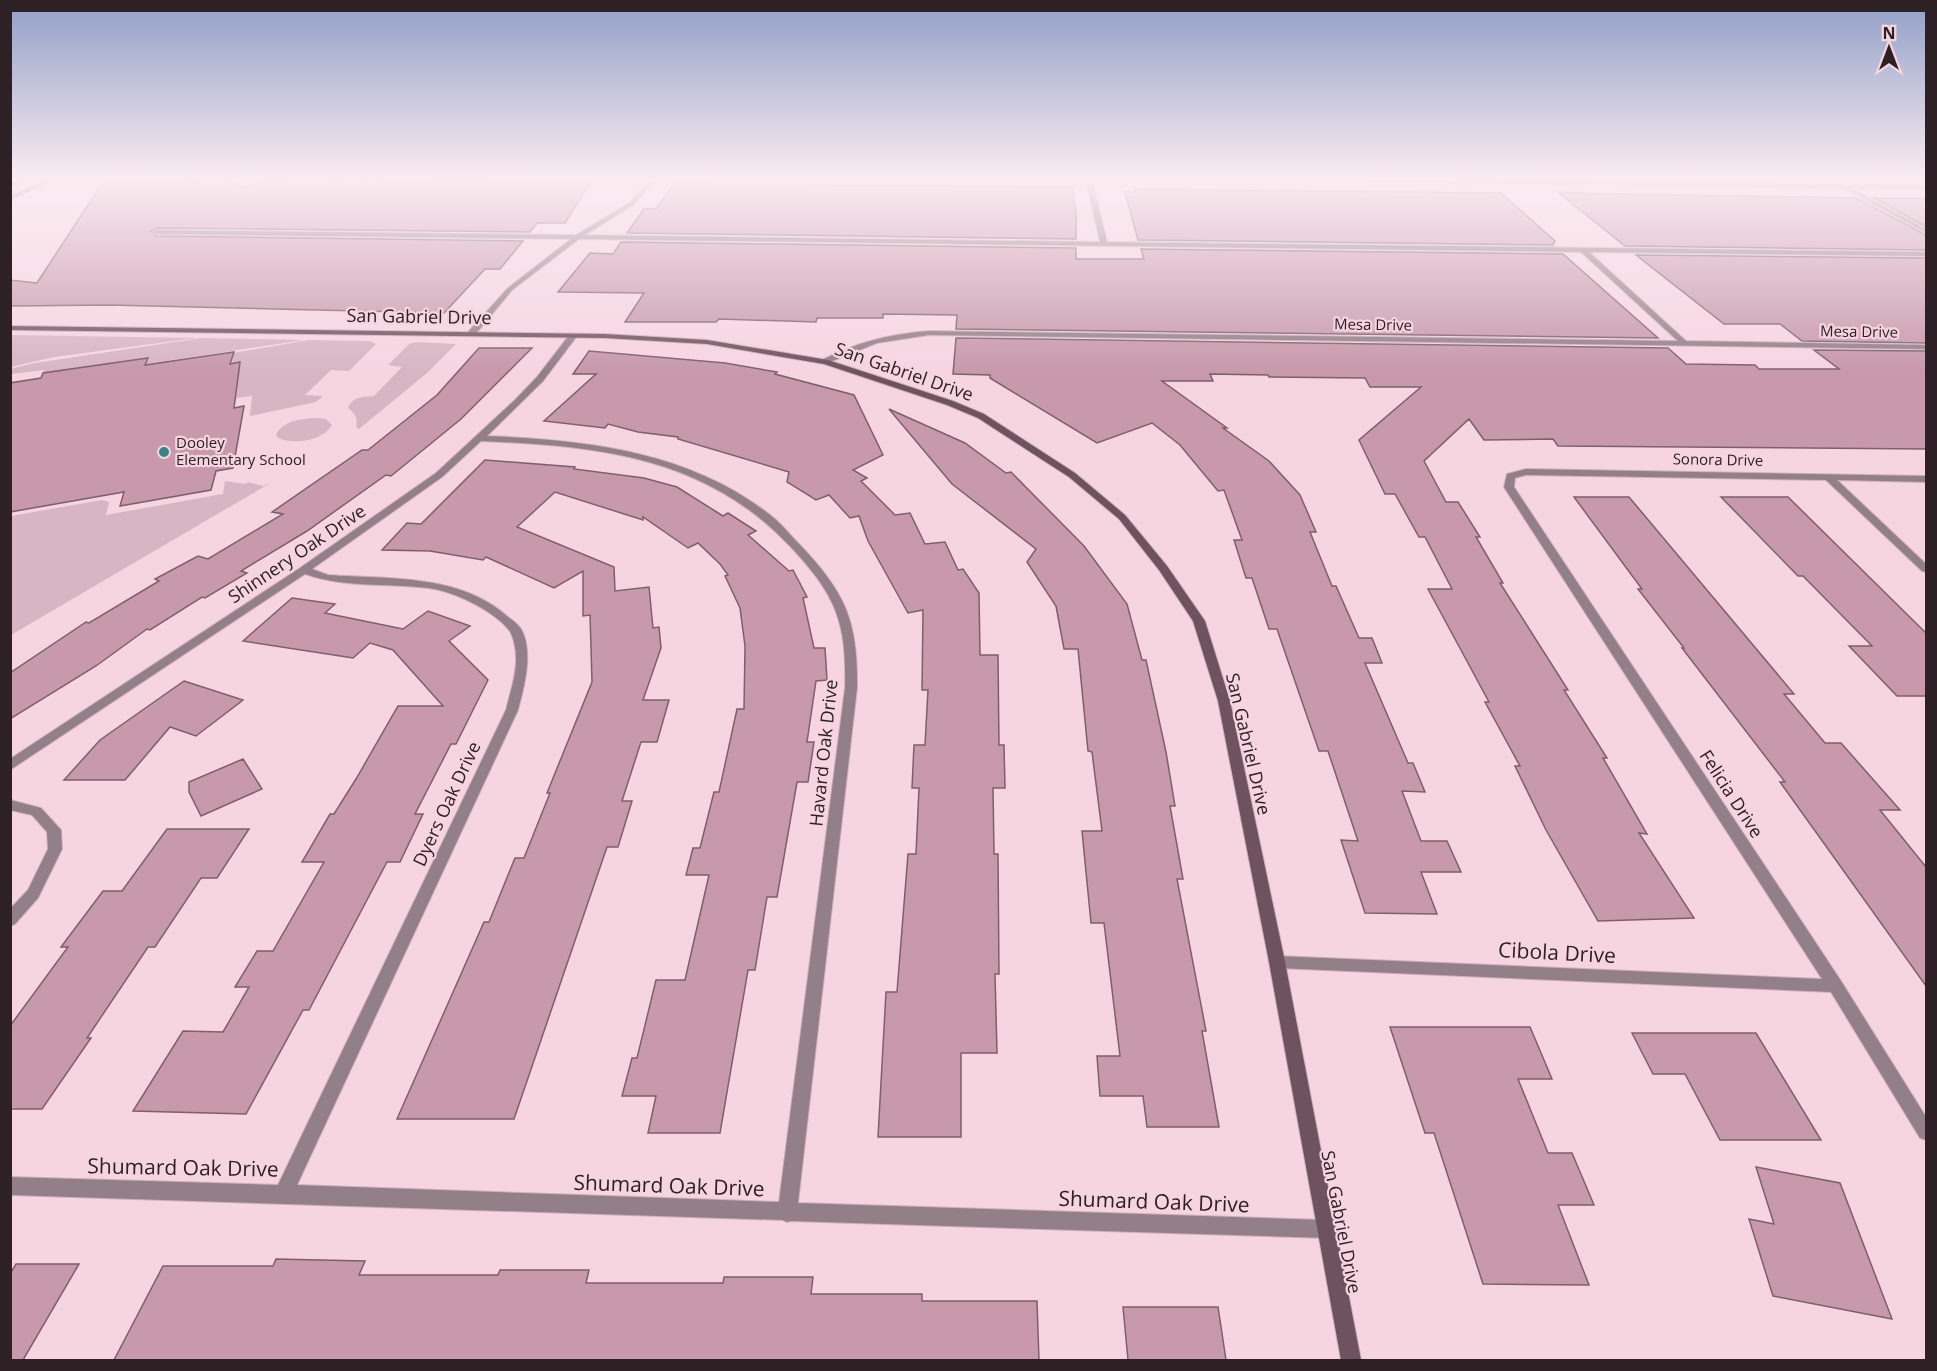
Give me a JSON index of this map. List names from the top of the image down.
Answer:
{
  "streets": {
    "street": [
      "San Gabriel Drive",
      "Mesa Drive",
      "Sonora Drive",
      "Shinnery Oak Drive",
      "Havard Oak Drive",
      "Felicia Drive",
      "Dyers Oak Drive",
      "Cibola Drive",
      "Shumard Oak Drive"
    ]
  },
  "crossings": [
    ["San Gabriel Drive", "Mesa Drive"],
    ["San Gabriel Drive", "Shinnery Oak Drive"],
    ["San Gabriel Drive", "Cibola Drive"],
    ["San Gabriel Drive", "Shumard Oak Drive"],
    ["Sonora Drive", "Felicia Drive"],
    ["Shinnery Oak Drive", "Havard Oak Drive"],
    ["Shinnery Oak Drive", "Dyers Oak Drive"],
    ["Havard Oak Drive", "Shumard Oak Drive"],
    ["Felicia Drive", "Cibola Drive"],
    ["Dyers Oak Drive", "Shumard Oak Drive"]
  ],
  "places": ["Dooley Elementary School"],
  "north": "top"
}
